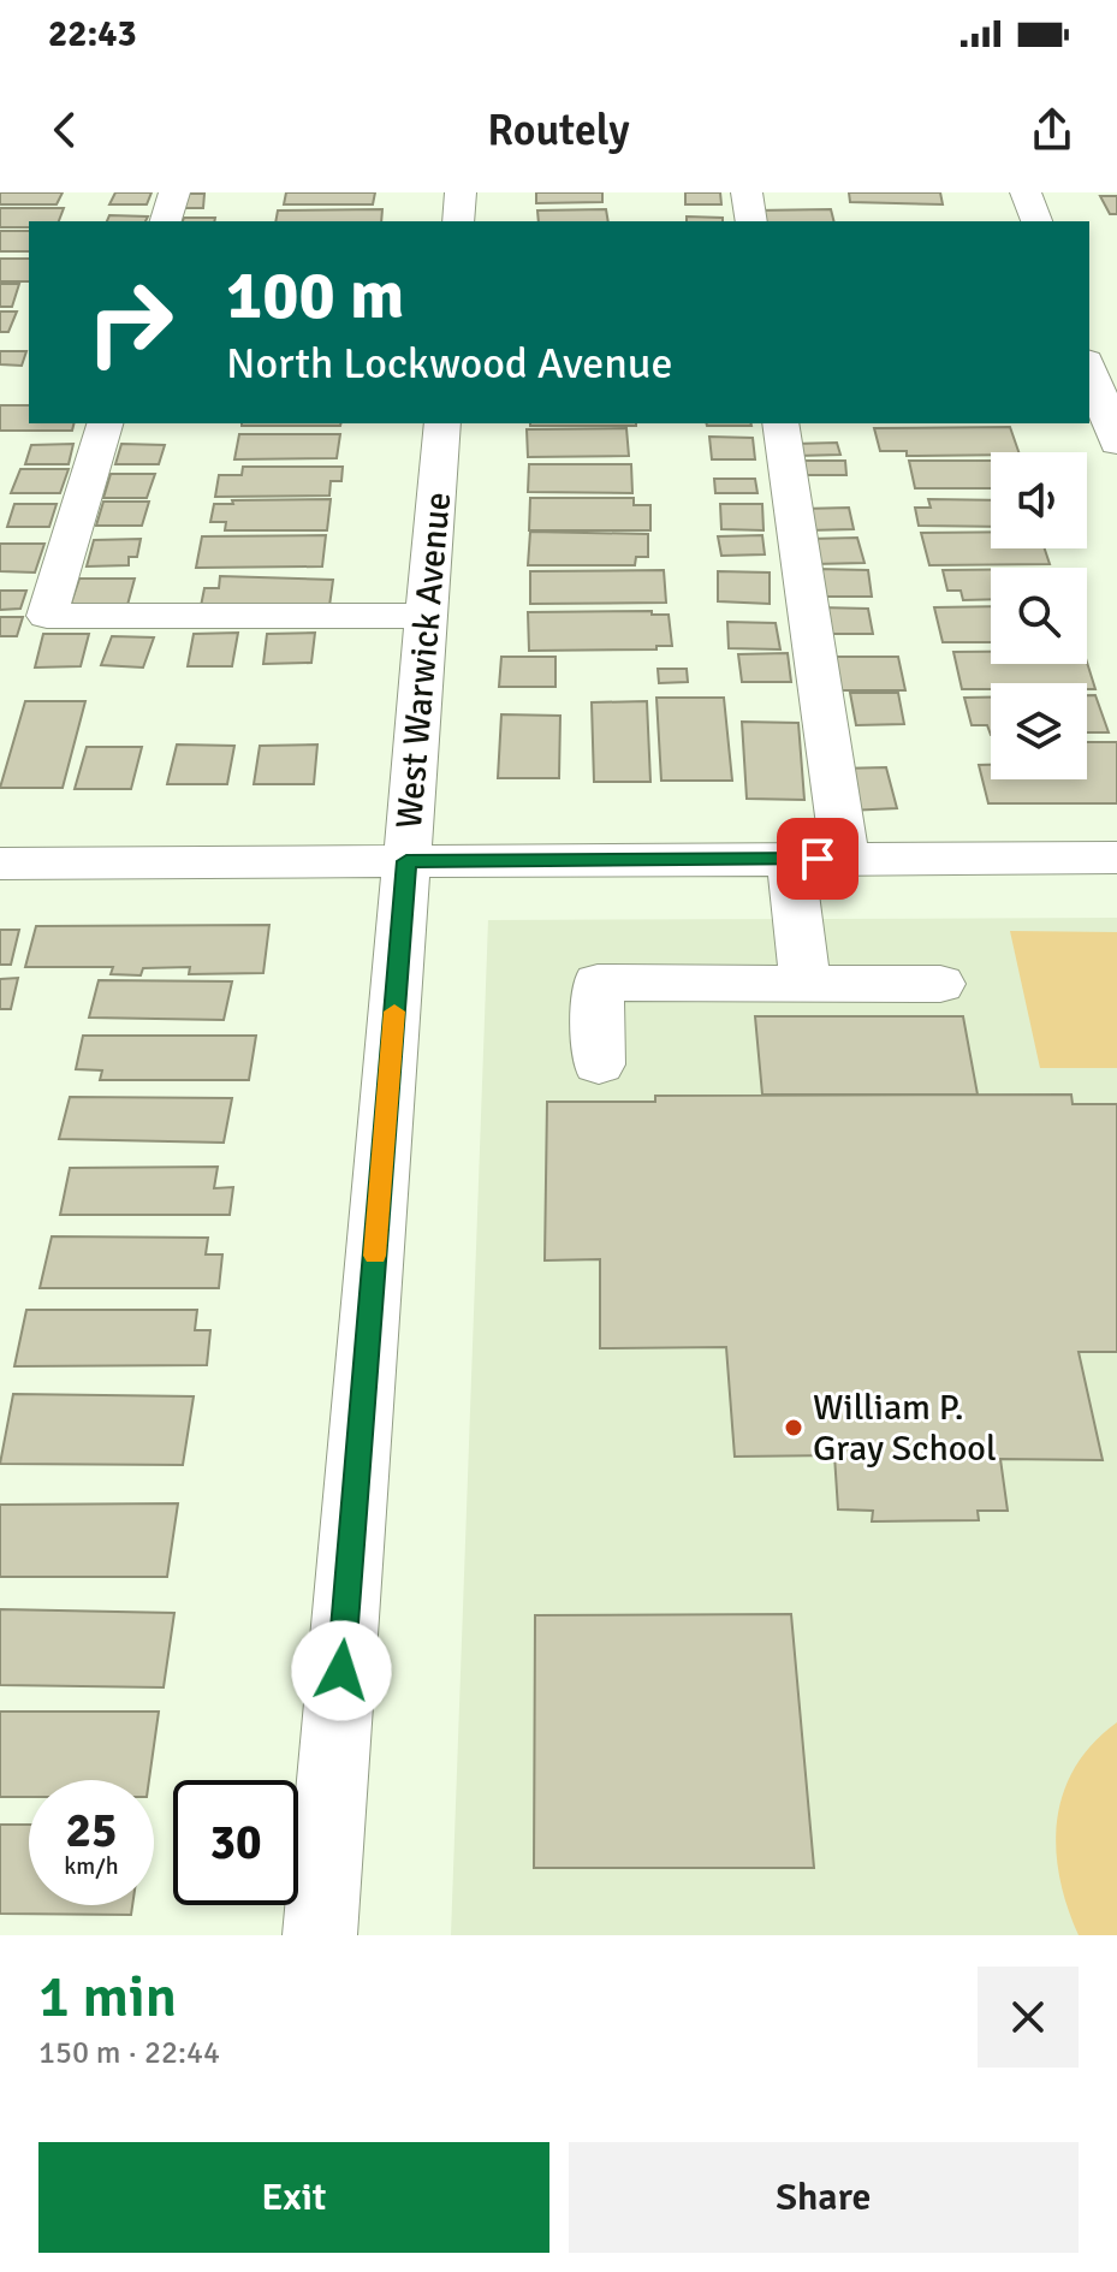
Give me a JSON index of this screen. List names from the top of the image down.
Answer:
{
  "streets": {
    "street": ["West Warwick Avenue"]
  },
  "places": ["William P. Gray School"],
  "page": {
    "status": "22:43",
    "header": "Routely",
    "turn": ["100 m", "North Lockwood Avenue"],
    "speed": "25 km/h",
    "limit": "30",
    "heading": ["1 min", "150 m · 22:44"],
    "buttons": ["Exit", "Share"]
  }
}
